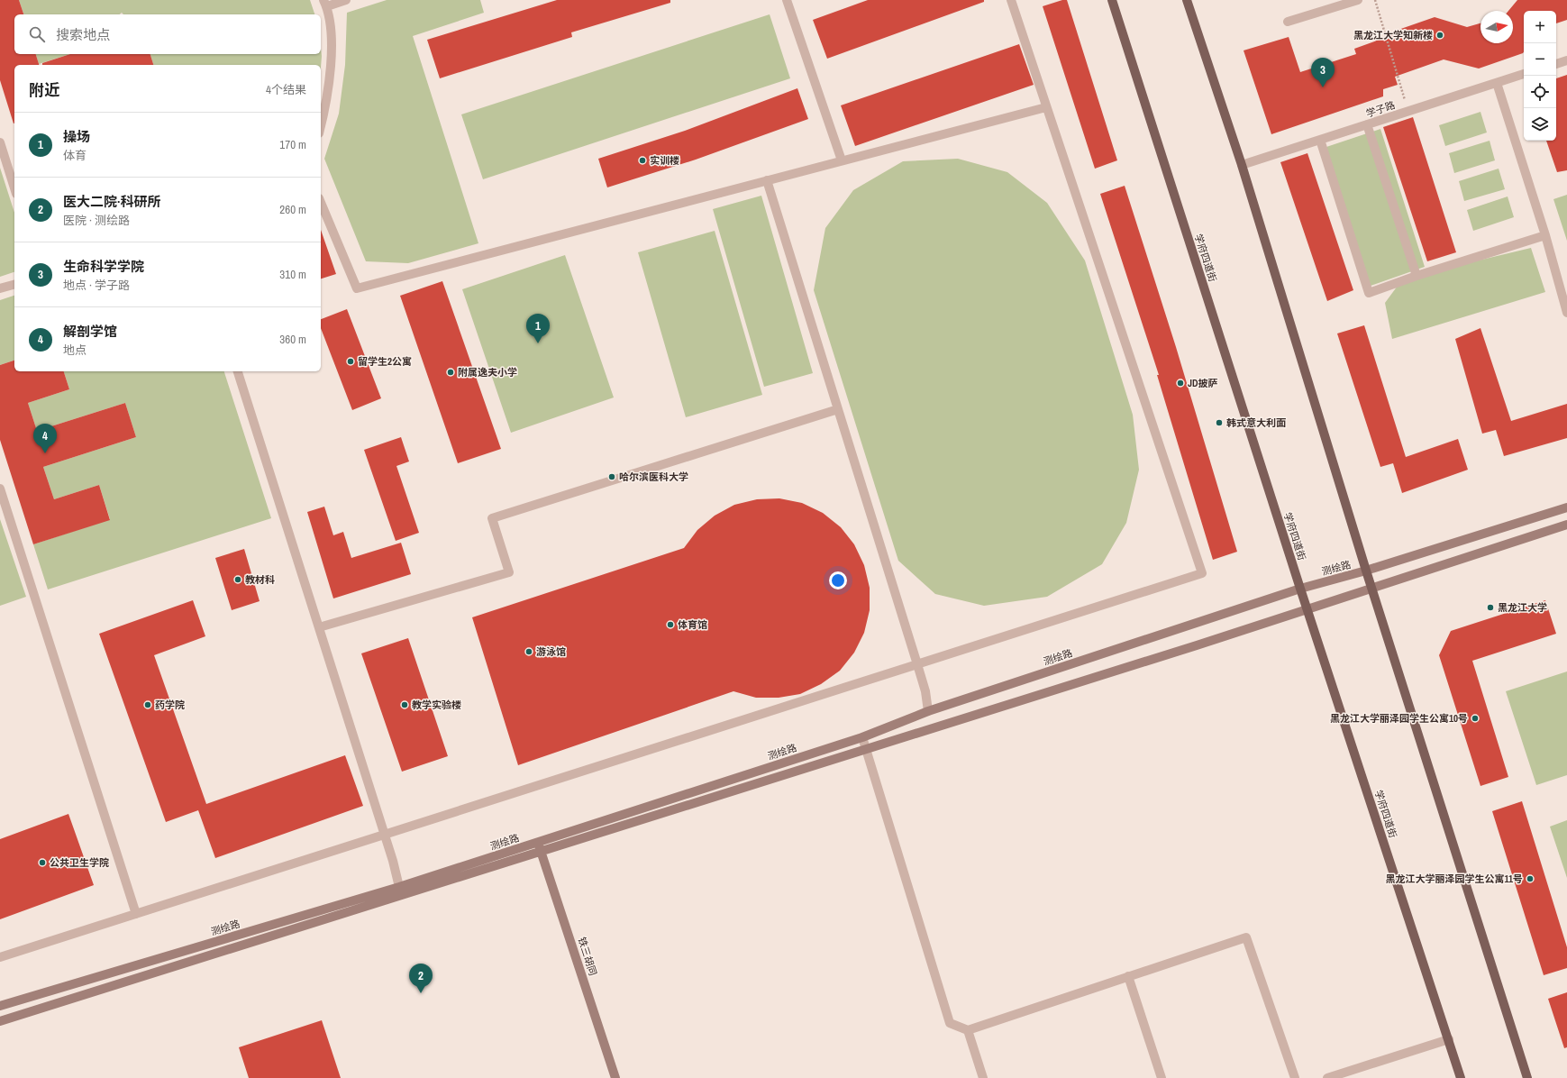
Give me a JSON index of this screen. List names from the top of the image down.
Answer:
{
  "streets": {
    "main road": ["学府四道街", "测绘路", "铁三胡同"],
    "street": ["学子路"]
  },
  "crossings": [
    ["学府四道街", "测绘路"],
    ["测绘路", "铁三胡同"]
  ],
  "places": [
    "黑龙江大学知新楼",
    "实训楼",
    "留学生2公寓",
    "附属逸夫小学",
    "JD披萨",
    "韩式意大利面",
    "哈尔滨医科大学",
    "教材科",
    "黑龙江大学",
    "体育馆",
    "游泳馆",
    "药学院",
    "教学实验楼",
    "黑龙江大学丽泽园学生公寓10号",
    "公共卫生学院",
    "黑龙江大学丽泽园学生公寓11号"
  ],
  "north": "right",
  "page": {
    "map_buttons": ["+", "−"],
    "search": "搜索地点",
    "pins": [
      "3",
      "1",
      "4",
      "2"
    ],
    "heading": ["附近", "4个结果"],
    "list": [
      {
        "mark": "1",
        "name": "操场",
        "note": "体育",
        "value": "170 m"
      },
      {
        "mark": "2",
        "name": "医大二院·科研所",
        "note": "医院 · 测绘路",
        "value": "260 m"
      },
      {
        "mark": "3",
        "name": "生命科学学院",
        "note": "地点 · 学子路",
        "value": "310 m"
      },
      {
        "mark": "4",
        "name": "解剖学馆",
        "note": "地点",
        "value": "360 m"
      }
    ]
  }
}
